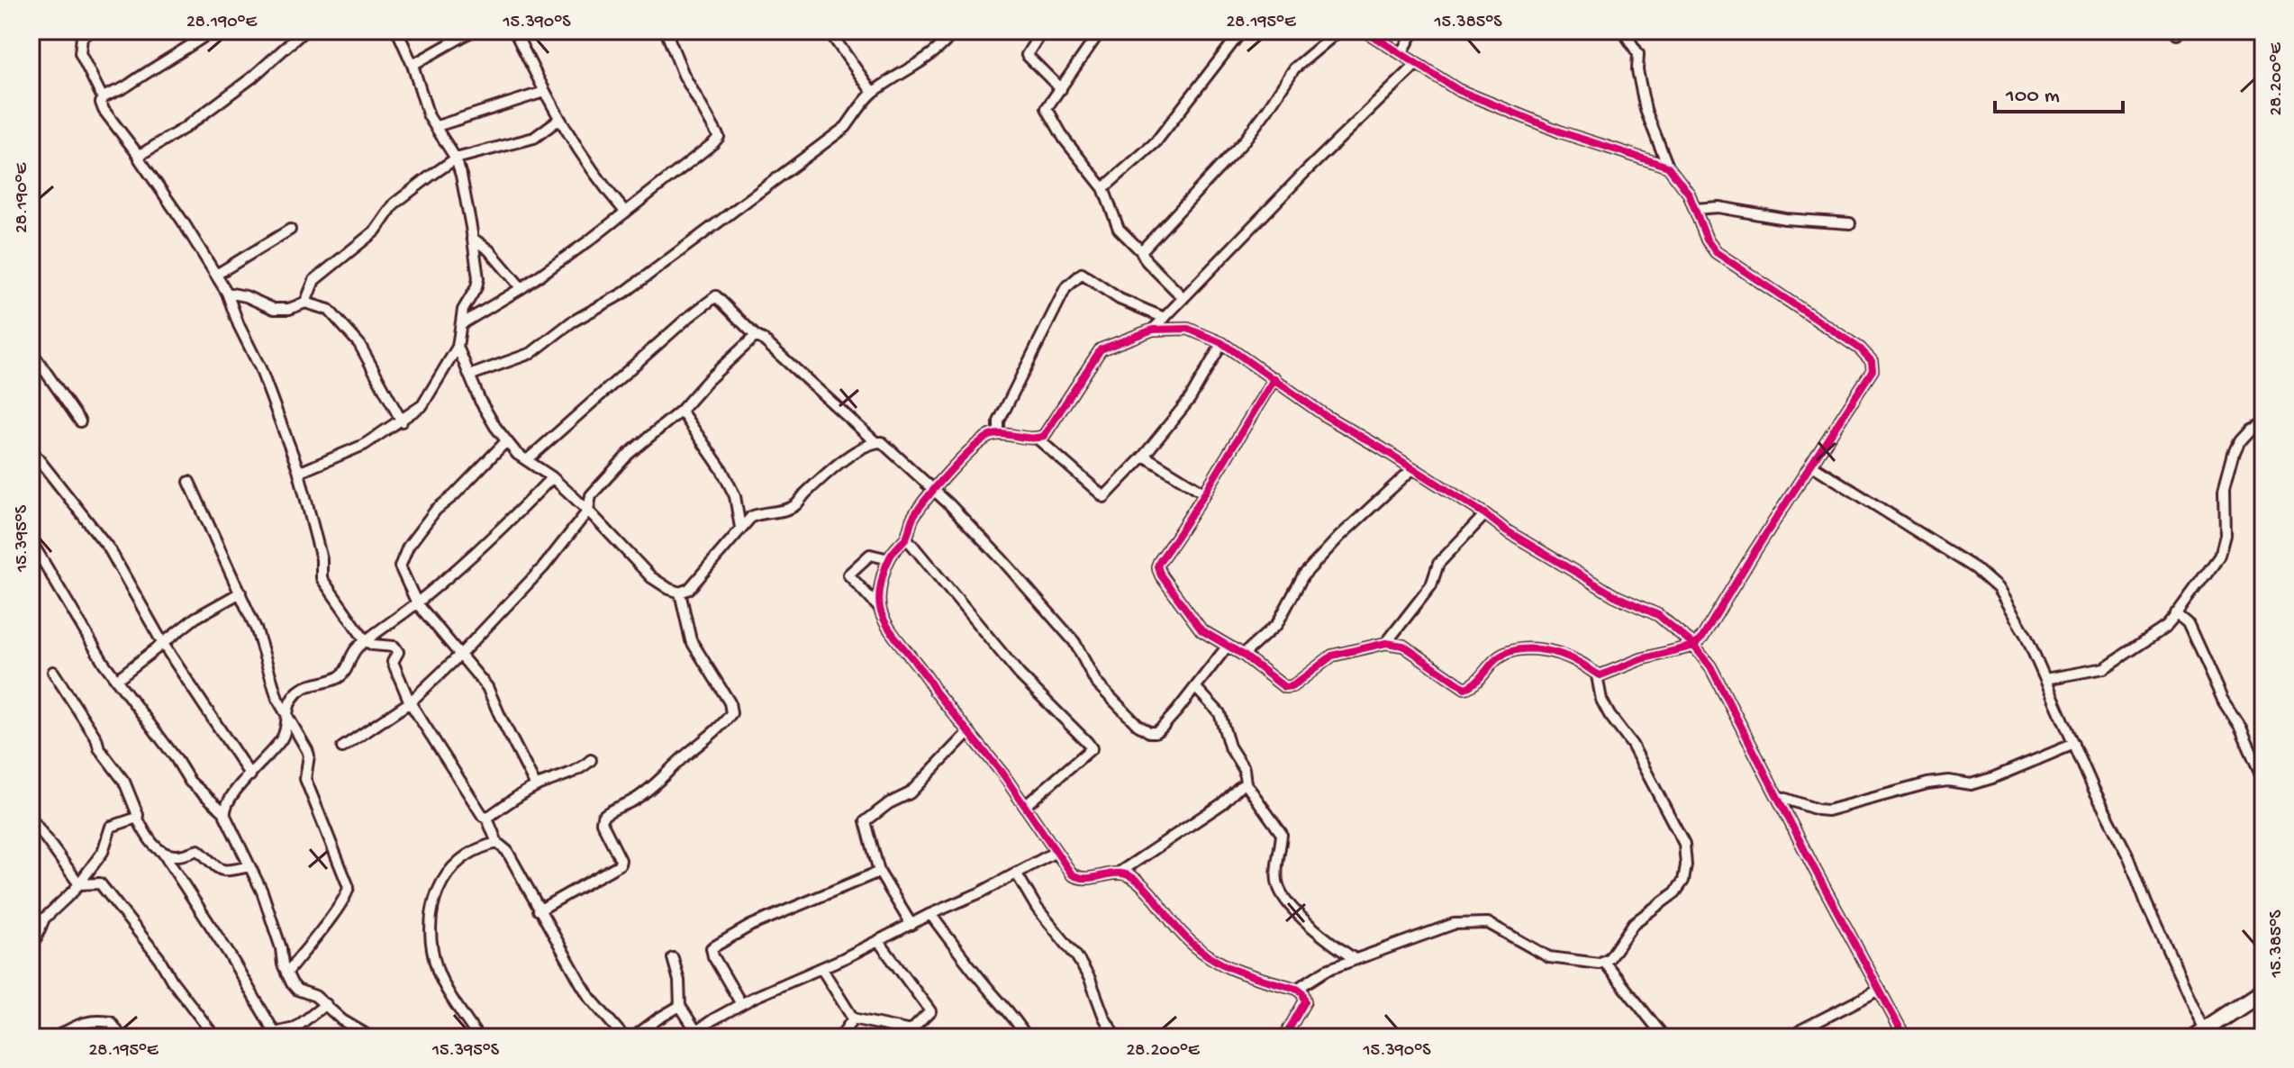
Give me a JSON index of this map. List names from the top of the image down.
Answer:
{
  "scale_bar": "100 m",
  "coordinates": [
    "28.190°E",
    "15.390°S",
    "28.195°E",
    "15.385°S",
    "28.200°E",
    "15.395°S"
  ]
}
